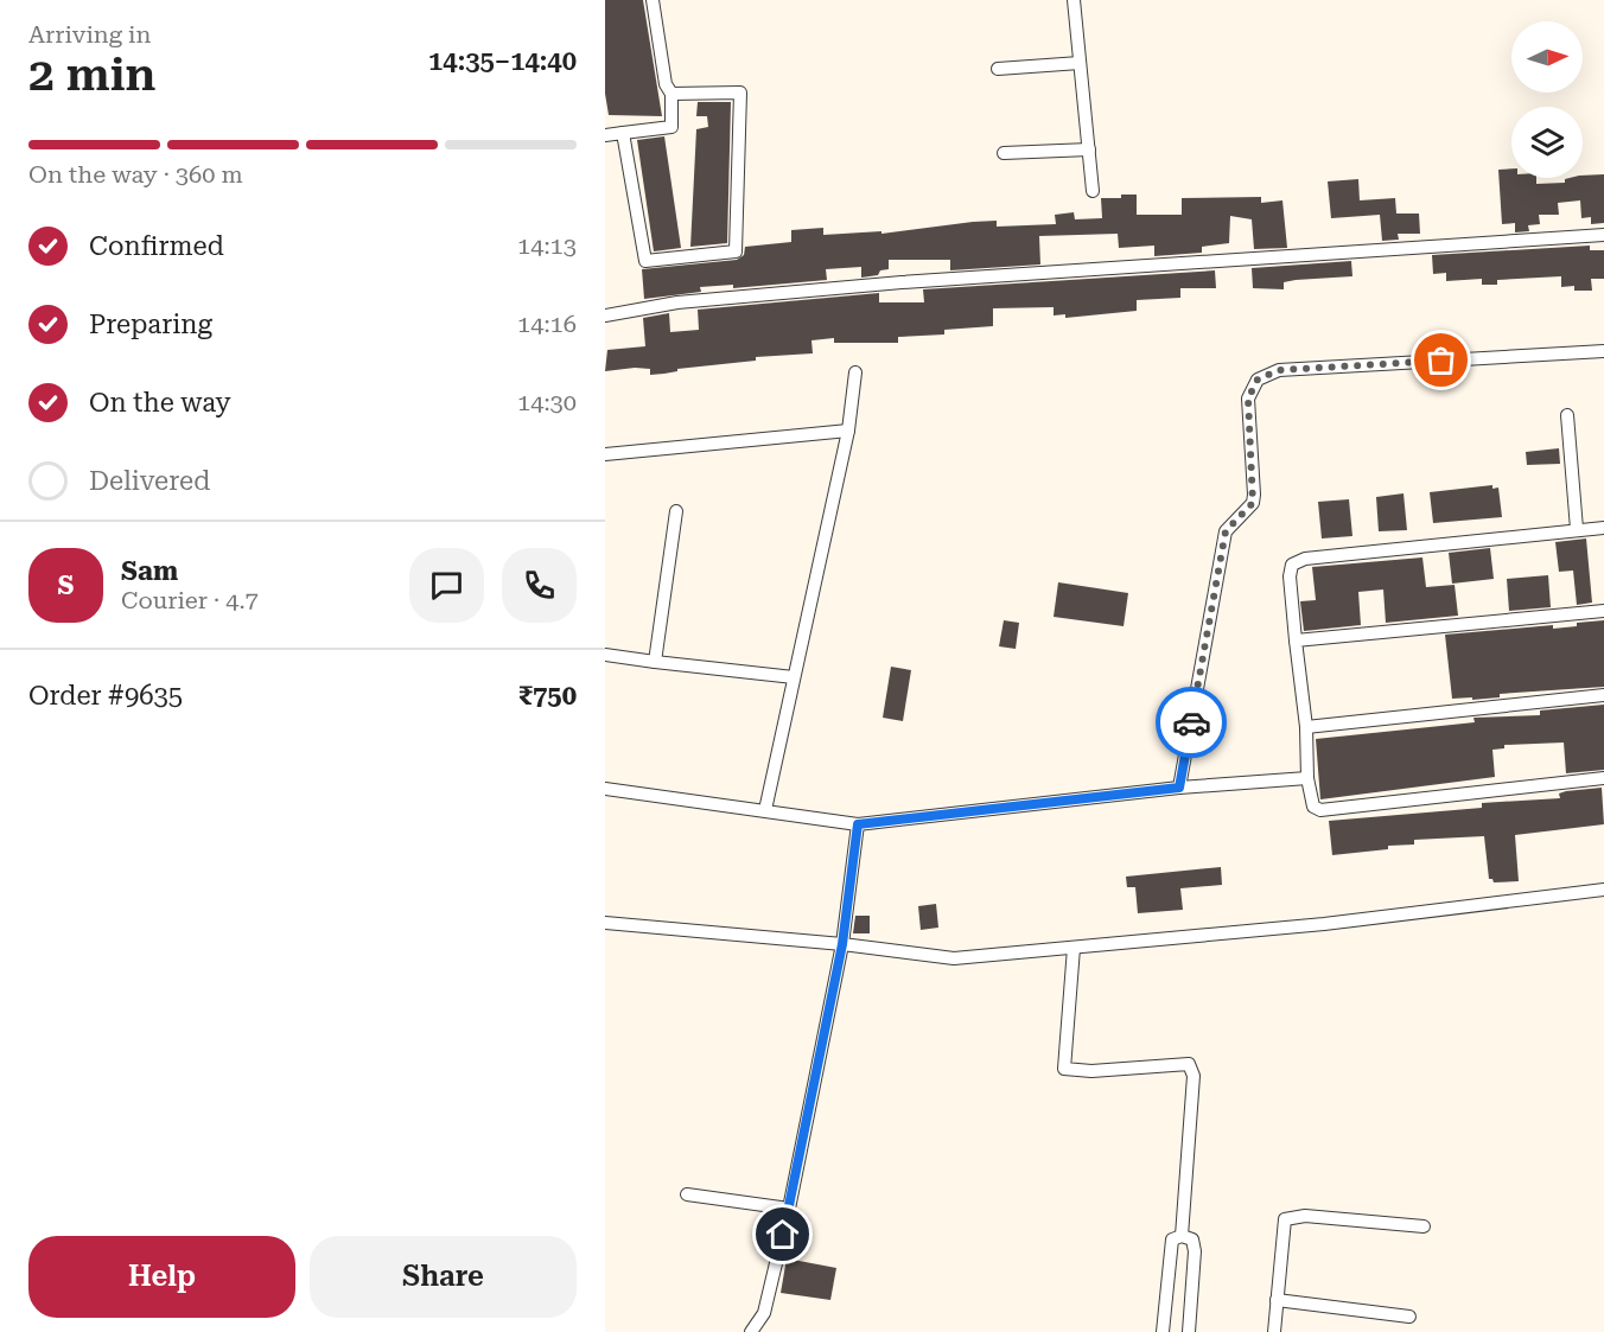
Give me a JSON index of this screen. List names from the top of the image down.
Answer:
{
  "north": "right",
  "page": {
    "heading": ["2 min", "Arriving in", "14:35–14:40"],
    "panel": [
      "Sam",
      "Courier · 4.7",
      "Order #9635",
      "₹750"
    ],
    "bar": "On the way · 360 m",
    "list": [
      ["Confirmed", "14:13"],
      ["Preparing", "14:16"],
      ["On the way", "14:30"],
      "Delivered"
    ],
    "round": "S",
    "buttons": ["Help", "Share"]
  }
}
